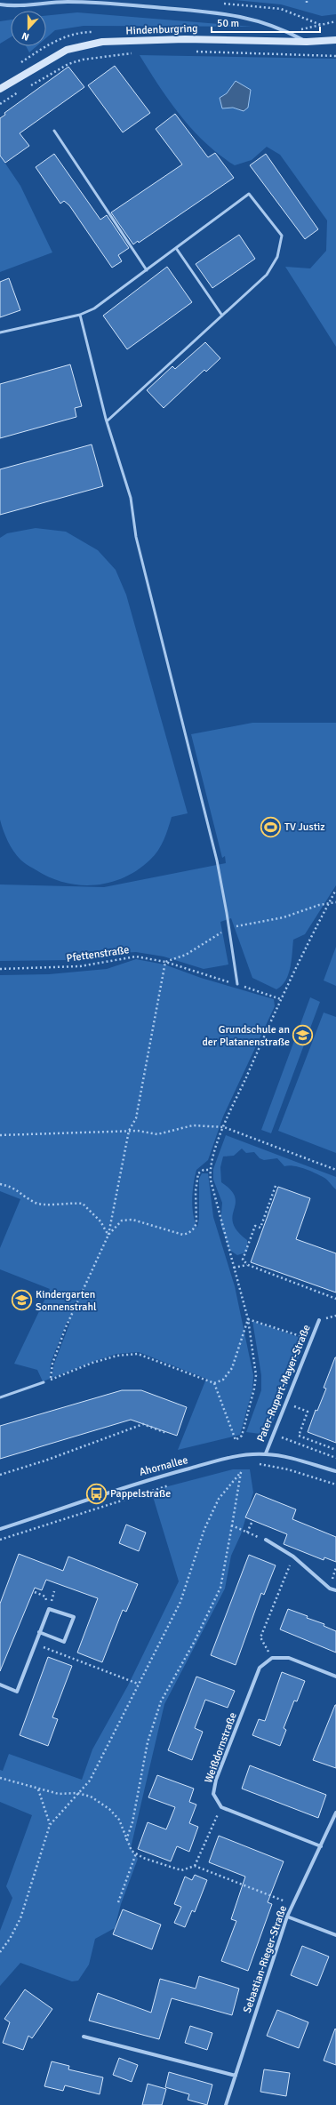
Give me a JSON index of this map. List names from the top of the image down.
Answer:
{
  "streets": {
    "main road": ["Hindenburgring"],
    "street": [
      "Pater-Rupert-Mayer-Straße",
      "Ahornallee",
      "Weißdornstraße",
      "Sebastian-Rieger-Straße"
    ],
    "path": ["Pfettenstraße"]
  },
  "crossings": [
    ["Pater-Rupert-Mayer-Straße", "Ahornallee"]
  ],
  "places": {
    "sports": ["TV Justiz"],
    "school or university": ["Grundschule an der Platanenstraße", "Kindergarten Sonnenstrahl"],
    "bus stop": ["Pappelstraße"]
  },
  "scale_bar": "50 m",
  "north": "bottom"
}
